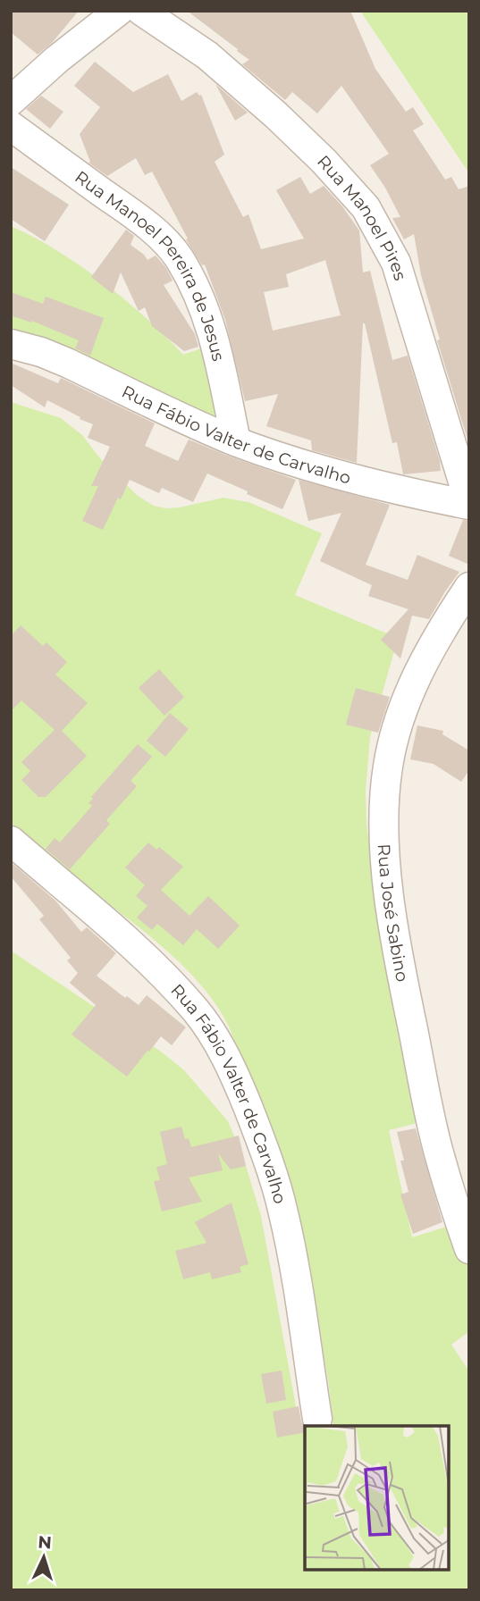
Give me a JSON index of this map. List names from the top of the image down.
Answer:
{
  "streets": {
    "street": [
      "Rua Manoel Pires",
      "Rua Manoel Pereira de Jesus",
      "Rua Fábio Valter de Carvalho",
      "Rua José Sabino"
    ]
  },
  "crossings": [
    ["Rua Manoel Pires", "Rua Fábio Valter de Carvalho"],
    ["Rua Manoel Pereira de Jesus", "Rua Fábio Valter de Carvalho"]
  ],
  "north": "top"
}
